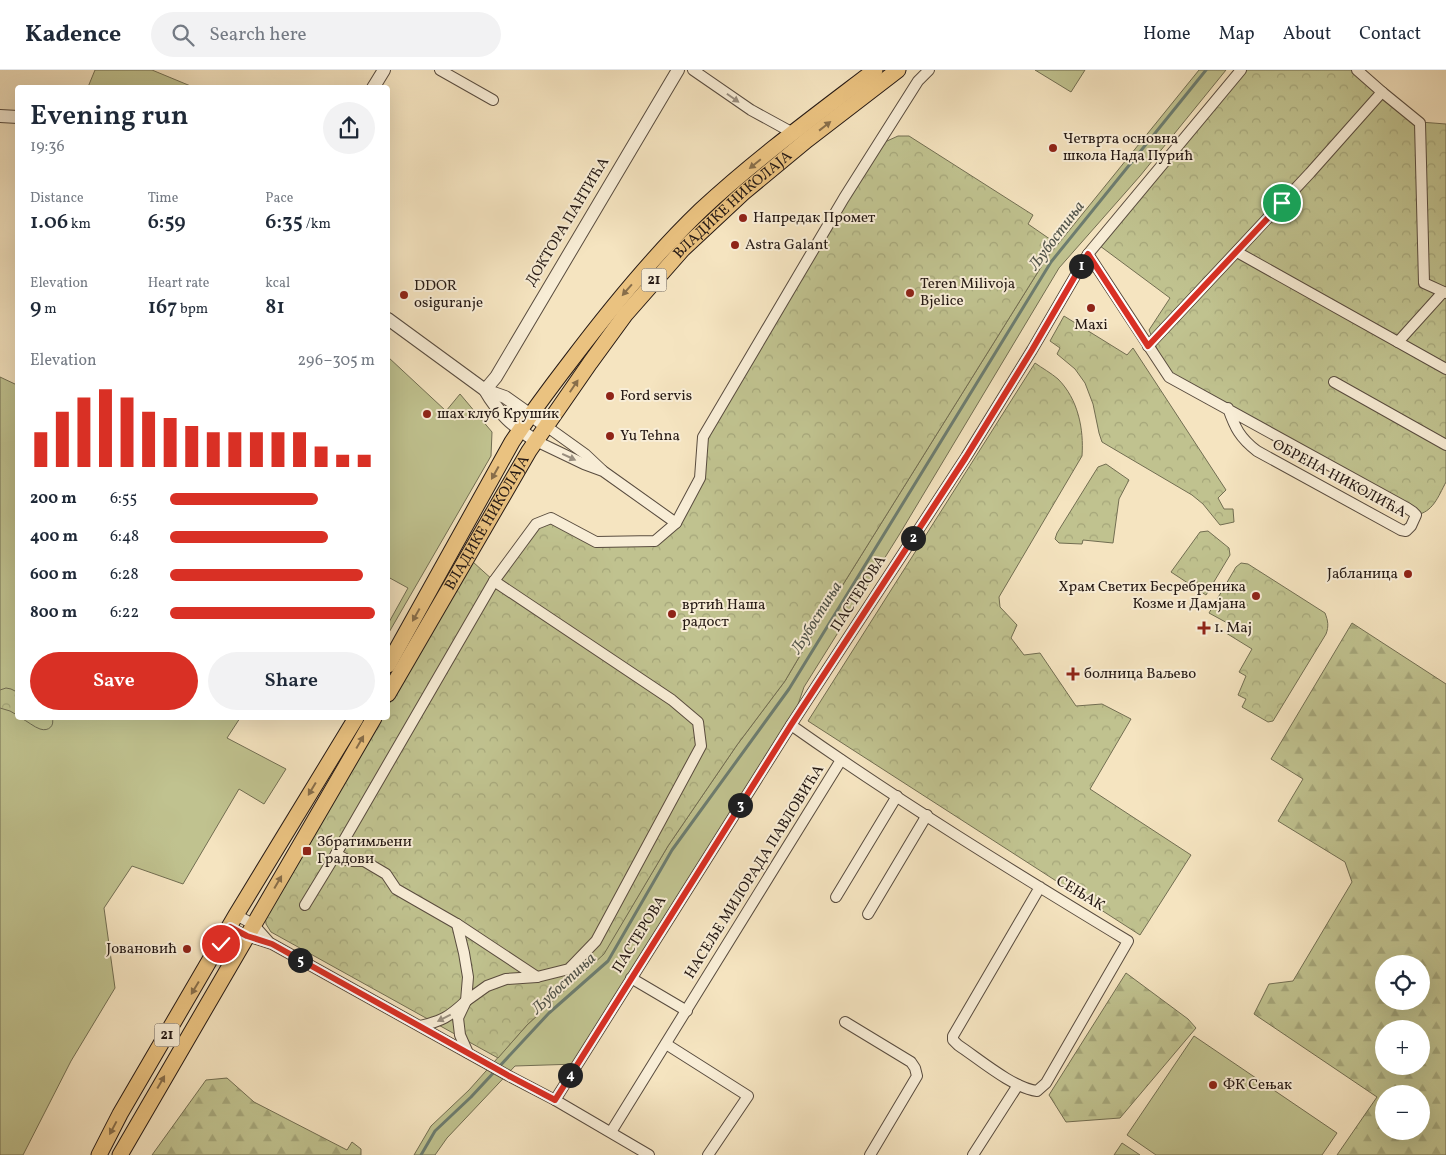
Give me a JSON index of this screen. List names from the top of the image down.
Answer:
{
  "streets": {
    "main road": ["ВЛАДИКЕ НИКОЛАЈА", "21"],
    "street": [
      "ДОКТОРА ПАНТИЋА",
      "ОБРЕНА НИКОЛИЋА",
      "ПАСТЕРОВА",
      "НАСЕЉЕ МИЛОРАДА ПАВЛОВИЋА",
      "СЕЊАК"
    ]
  },
  "crossings": [
    ["ОБРЕНА НИКОЛИЋА", "ПАСТЕРОВА"],
    ["НАСЕЉЕ МИЛОРАДА ПАВЛОВИЋА", "СЕЊАК"]
  ],
  "water": ["Љубостиња"],
  "places": {
    "other": [
      "Четврта основна школа Нада Пурић",
      "Напредак Промет",
      "Astra Galant",
      "Teren Milivoja Bjelice",
      "DDOR osiguranje",
      "Maxi",
      "Ford servis",
      "шах клуб Крушик",
      "Yu Tehna",
      "Јабланица",
      "Храм Светих Бесребреника Козме и Дамјана",
      "вртић Наша радост",
      "Јовановић",
      "ФК Сењак"
    ],
    "health": ["1. Мај", "болница Ваљево"],
    "transit": ["Збратимљени Градови"]
  },
  "page": {
    "header": "Kadence",
    "search": "Search here",
    "nav": [
      "Home",
      "Map",
      "About",
      "Contact"
    ],
    "heading": ["Evening run", "19:36"],
    "stats": [
      ["Distance", "1.06 km"],
      ["Time", "6:59"],
      ["Pace", "6:35 /km"],
      ["Elevation", "9 m"],
      ["Heart rate", "167 bpm"],
      ["kcal", "81"]
    ],
    "pins": [
      "1",
      "2",
      "3",
      "5",
      "4"
    ],
    "chart": ["Elevation", "296–305 m"],
    "list": [
      {
        "name": "200 m",
        "note": "6:55"
      },
      {
        "name": "400 m",
        "note": "6:48"
      },
      {
        "name": "600 m",
        "note": "6:28"
      },
      {
        "name": "800 m",
        "note": "6:22"
      }
    ],
    "buttons": ["Save", "Share"],
    "map_buttons": ["+", "−"]
  }
}
